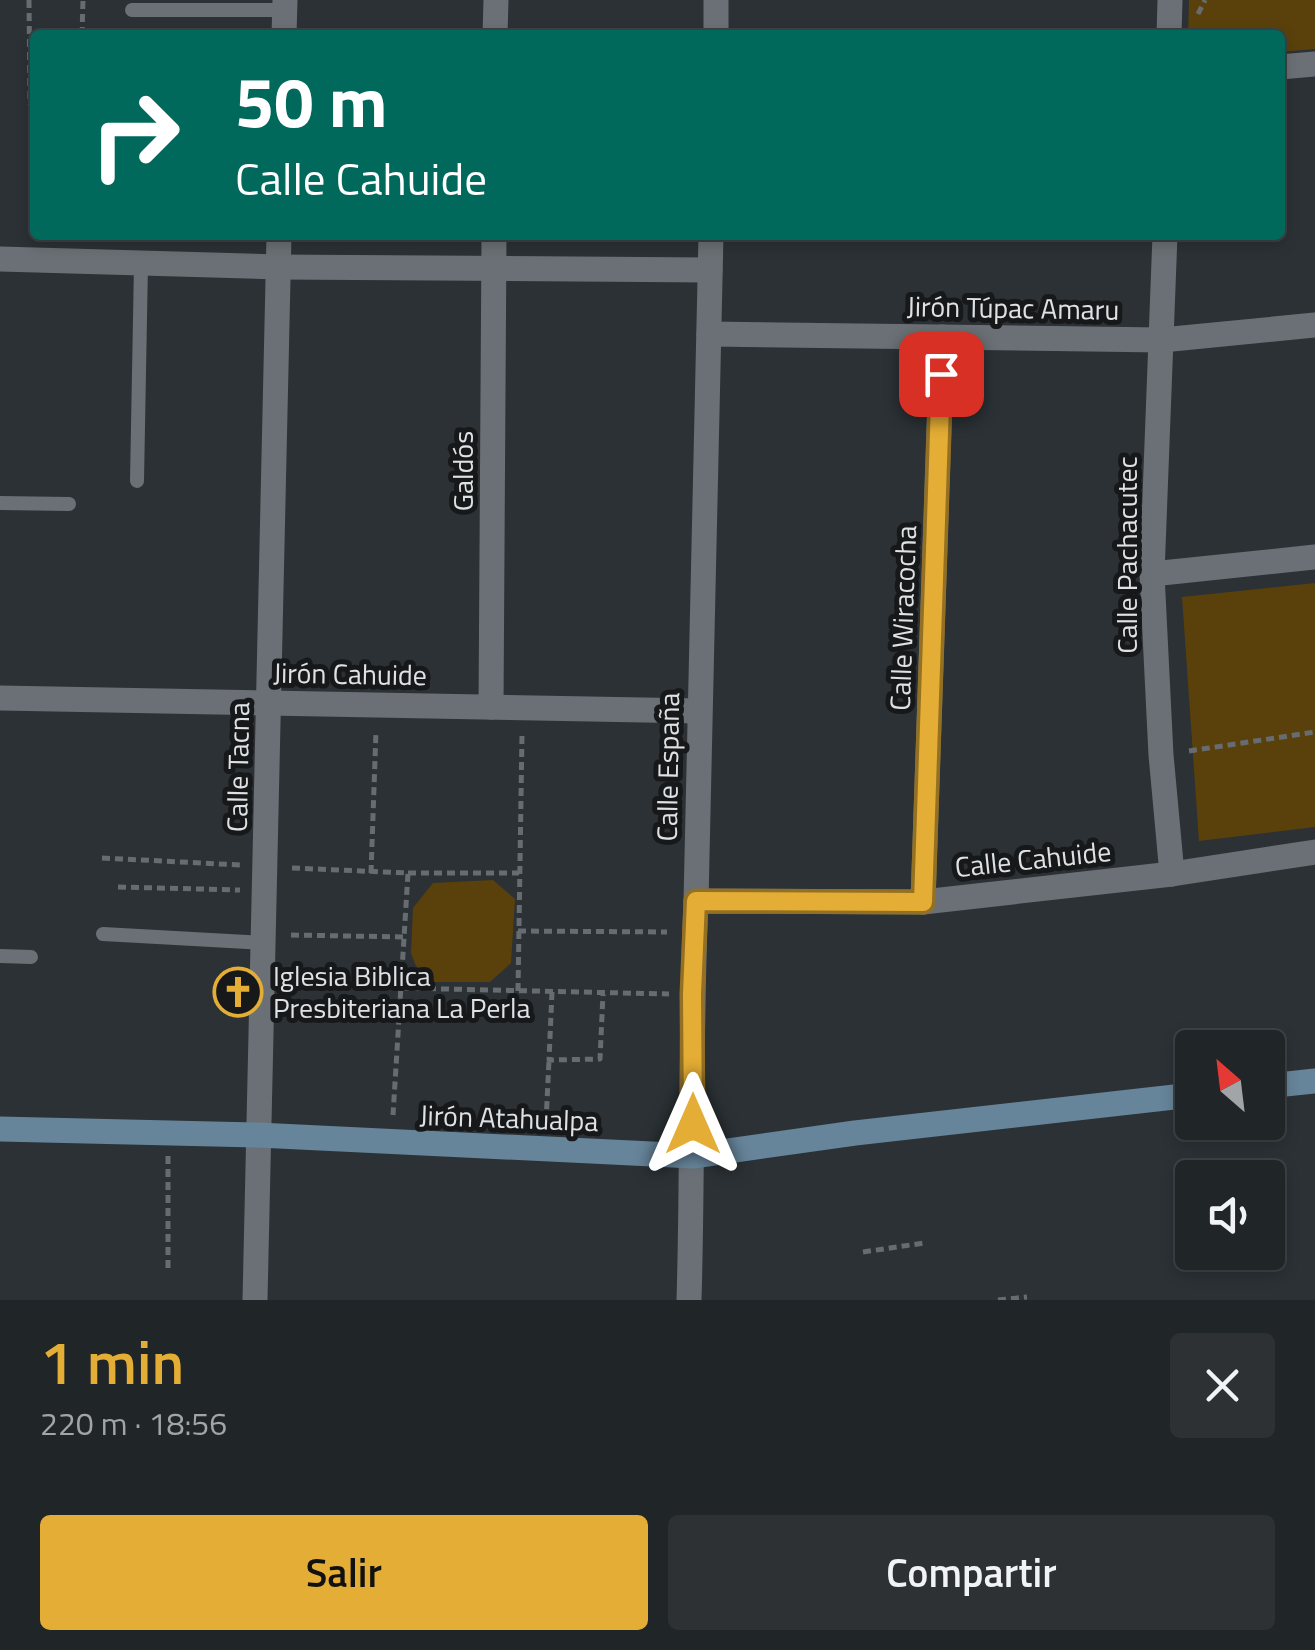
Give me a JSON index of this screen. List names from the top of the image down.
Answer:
{
  "streets": {
    "street": [
      "Jirón Túpac Amaru",
      "Galdós",
      "Calle Pachacutec",
      "Calle Wiracocha",
      "Jirón Cahuide",
      "Calle Tacna",
      "Calle España",
      "Calle Cahuide",
      "Jirón Atahualpa"
    ]
  },
  "crossings": [
    ["Jirón Túpac Amaru", "Calle Pachacutec"],
    ["Jirón Túpac Amaru", "Calle Wiracocha"],
    ["Jirón Túpac Amaru", "Calle España"],
    ["Galdós", "Jirón Cahuide"],
    ["Calle Pachacutec", "Calle Cahuide"],
    ["Calle Wiracocha", "Calle Cahuide"],
    ["Jirón Cahuide", "Calle Tacna"],
    ["Jirón Cahuide", "Calle España"],
    ["Calle Tacna", "Jirón Atahualpa"],
    ["Calle España", "Calle Cahuide"],
    ["Calle España", "Jirón Atahualpa"]
  ],
  "places": {
    "church": ["Iglesia Biblica Presbiteriana La Perla"]
  },
  "north": "top left",
  "page": {
    "turn": ["50 m", "Calle Cahuide"],
    "heading": ["1 min", "220 m · 18:56"],
    "buttons": ["Salir", "Compartir"]
  }
}
